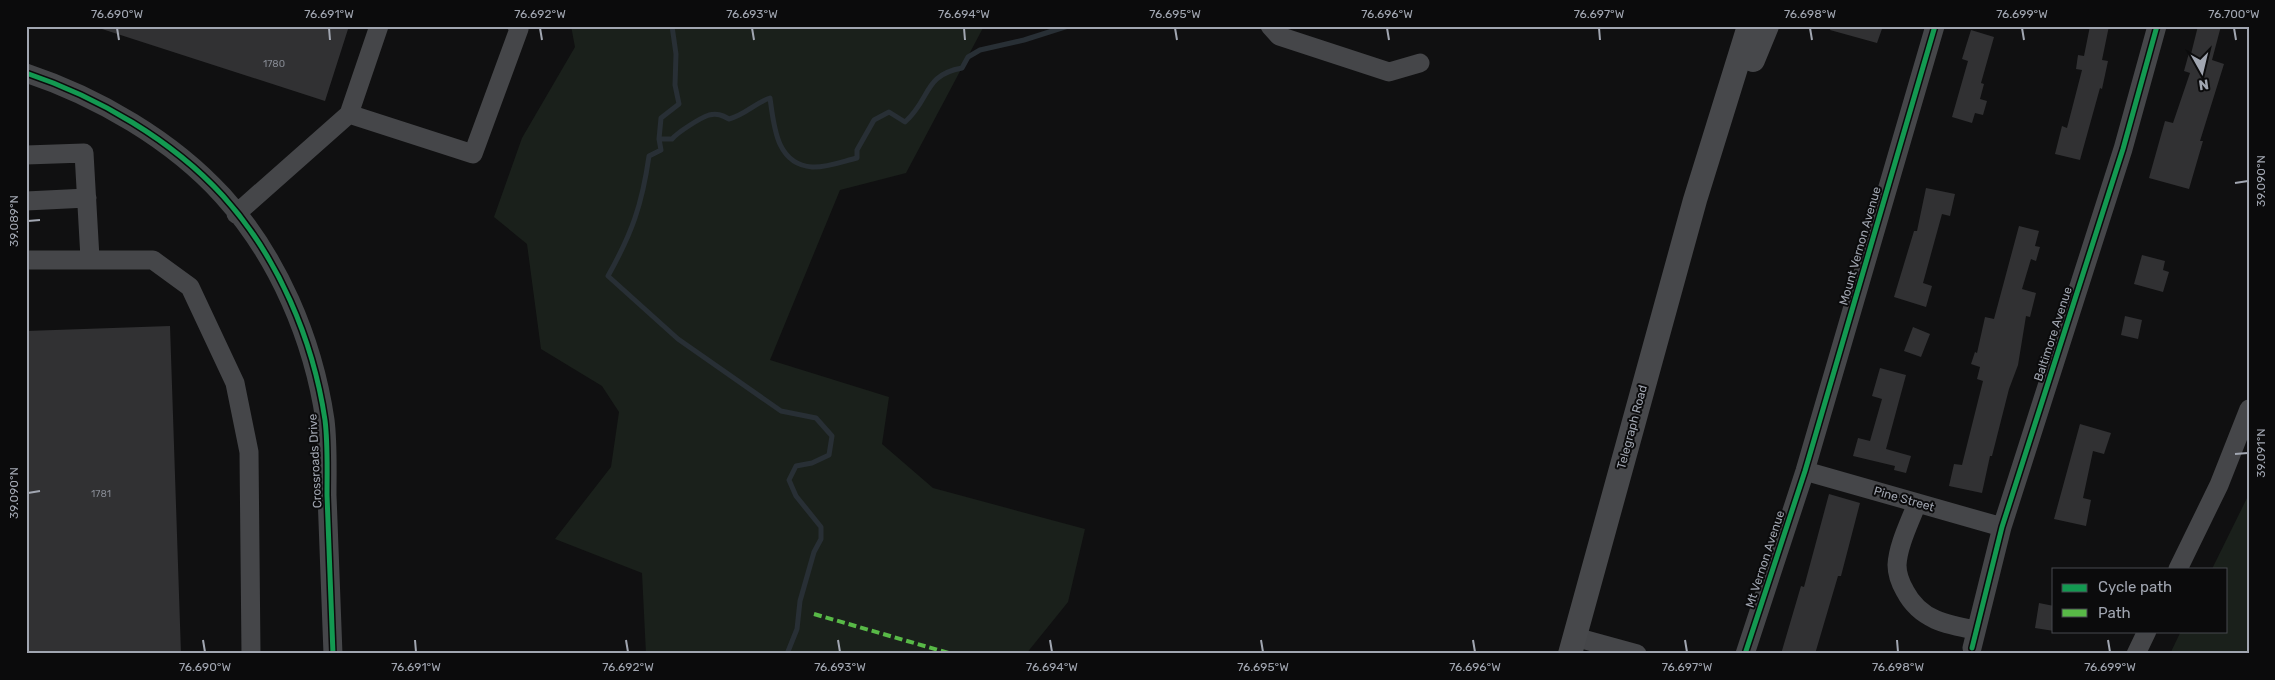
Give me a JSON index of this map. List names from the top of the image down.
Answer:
{
  "streets": {
    "main road": ["Telegraph Road"],
    "street": [
      "Mount Vernon Avenue",
      "Baltimore Avenue",
      "Crossroads Drive",
      "Pine Street",
      "Mt Vernon Avenue"
    ]
  },
  "crossings": [
    ["Mount Vernon Avenue", "Pine Street"],
    ["Mount Vernon Avenue", "Mt Vernon Avenue"],
    ["Baltimore Avenue", "Pine Street"],
    ["Pine Street", "Mt Vernon Avenue"]
  ],
  "house_numbers": ["1780", "1781"],
  "legend": ["Cycle path", "Path"],
  "north": "bottom",
  "coordinates": [
    "76.690°W",
    "76.691°W",
    "76.692°W",
    "76.693°W",
    "76.694°W",
    "76.695°W",
    "76.696°W",
    "76.697°W",
    "76.698°W",
    "76.699°W",
    "76.700°W",
    "39.090°N",
    "39.089°N",
    "39.091°N"
  ]
}
